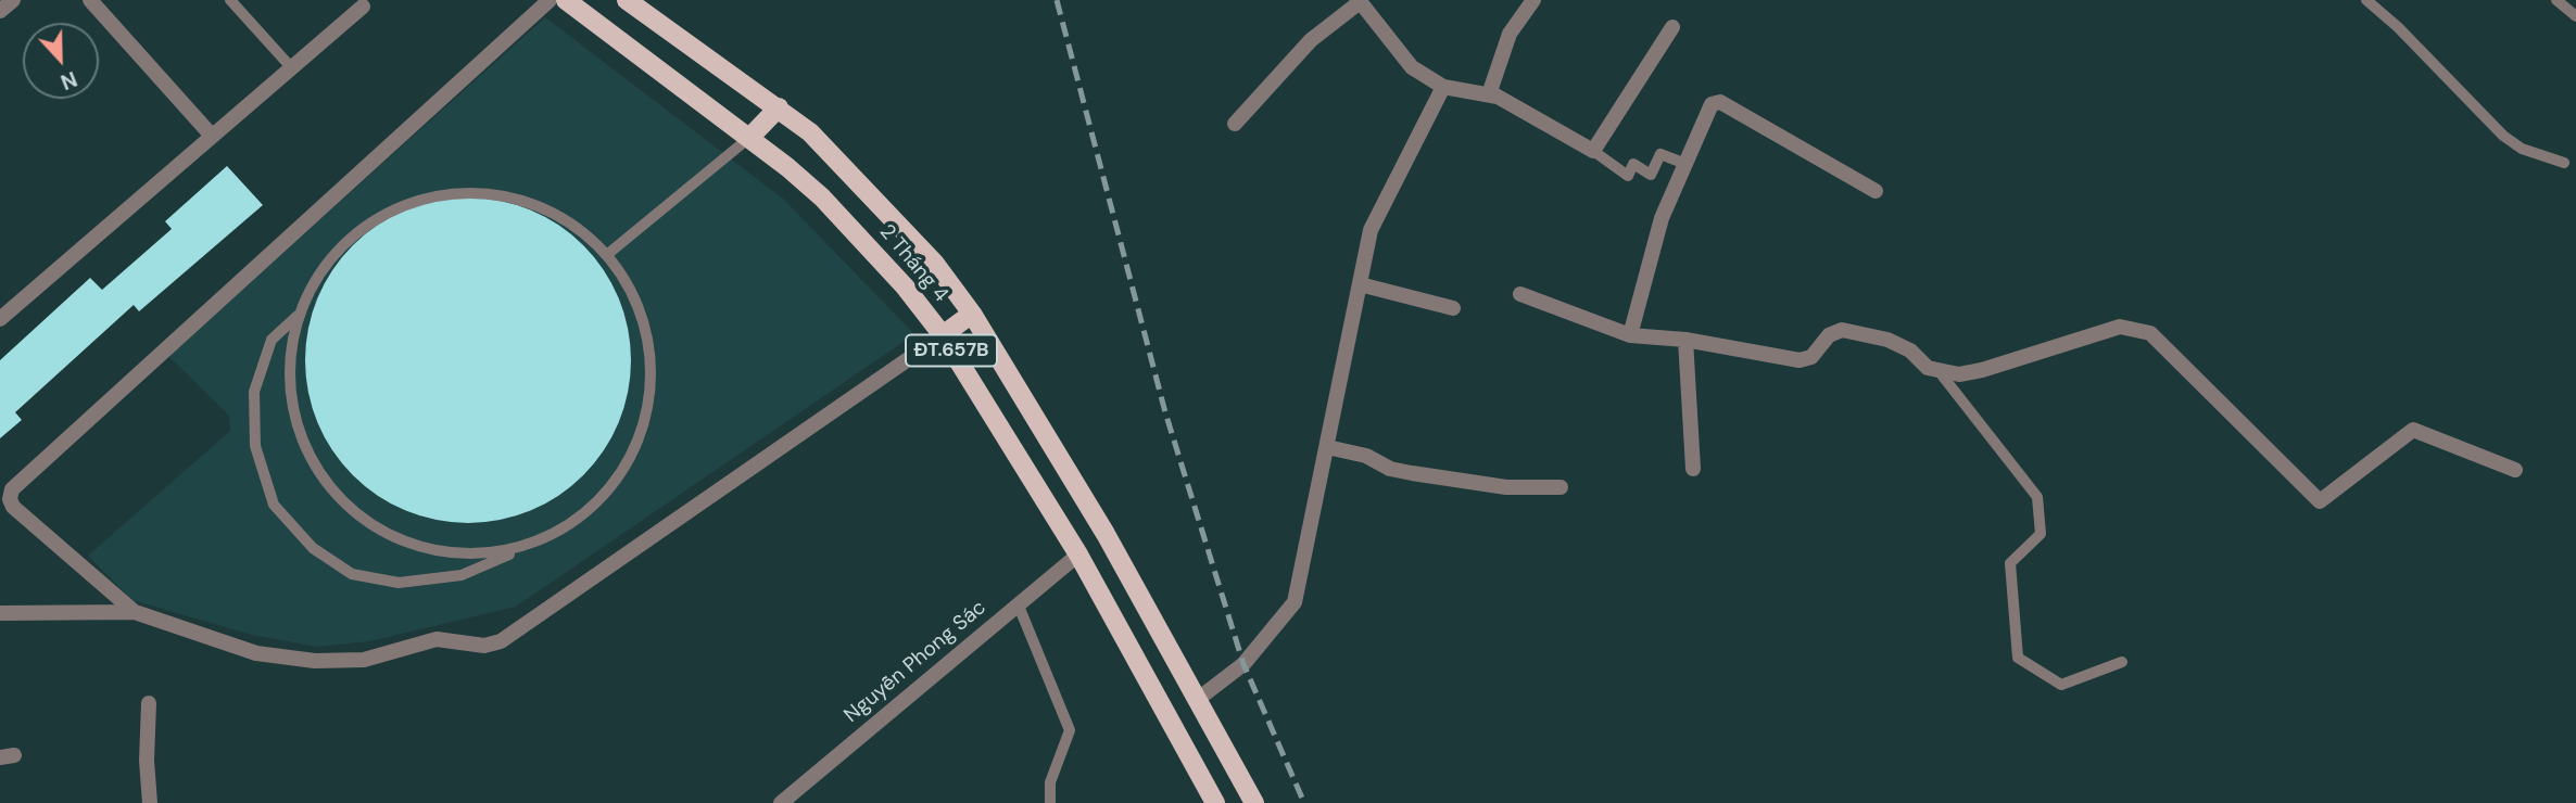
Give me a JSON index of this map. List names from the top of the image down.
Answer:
{
  "streets": {
    "main road": ["2 Tháng 4", "ĐT.657B"],
    "street": ["Nguyễn Phong Sác"]
  },
  "crossings": [
    ["2 Tháng 4", "Nguyễn Phong Sác"]
  ],
  "north": "bottom"
}
